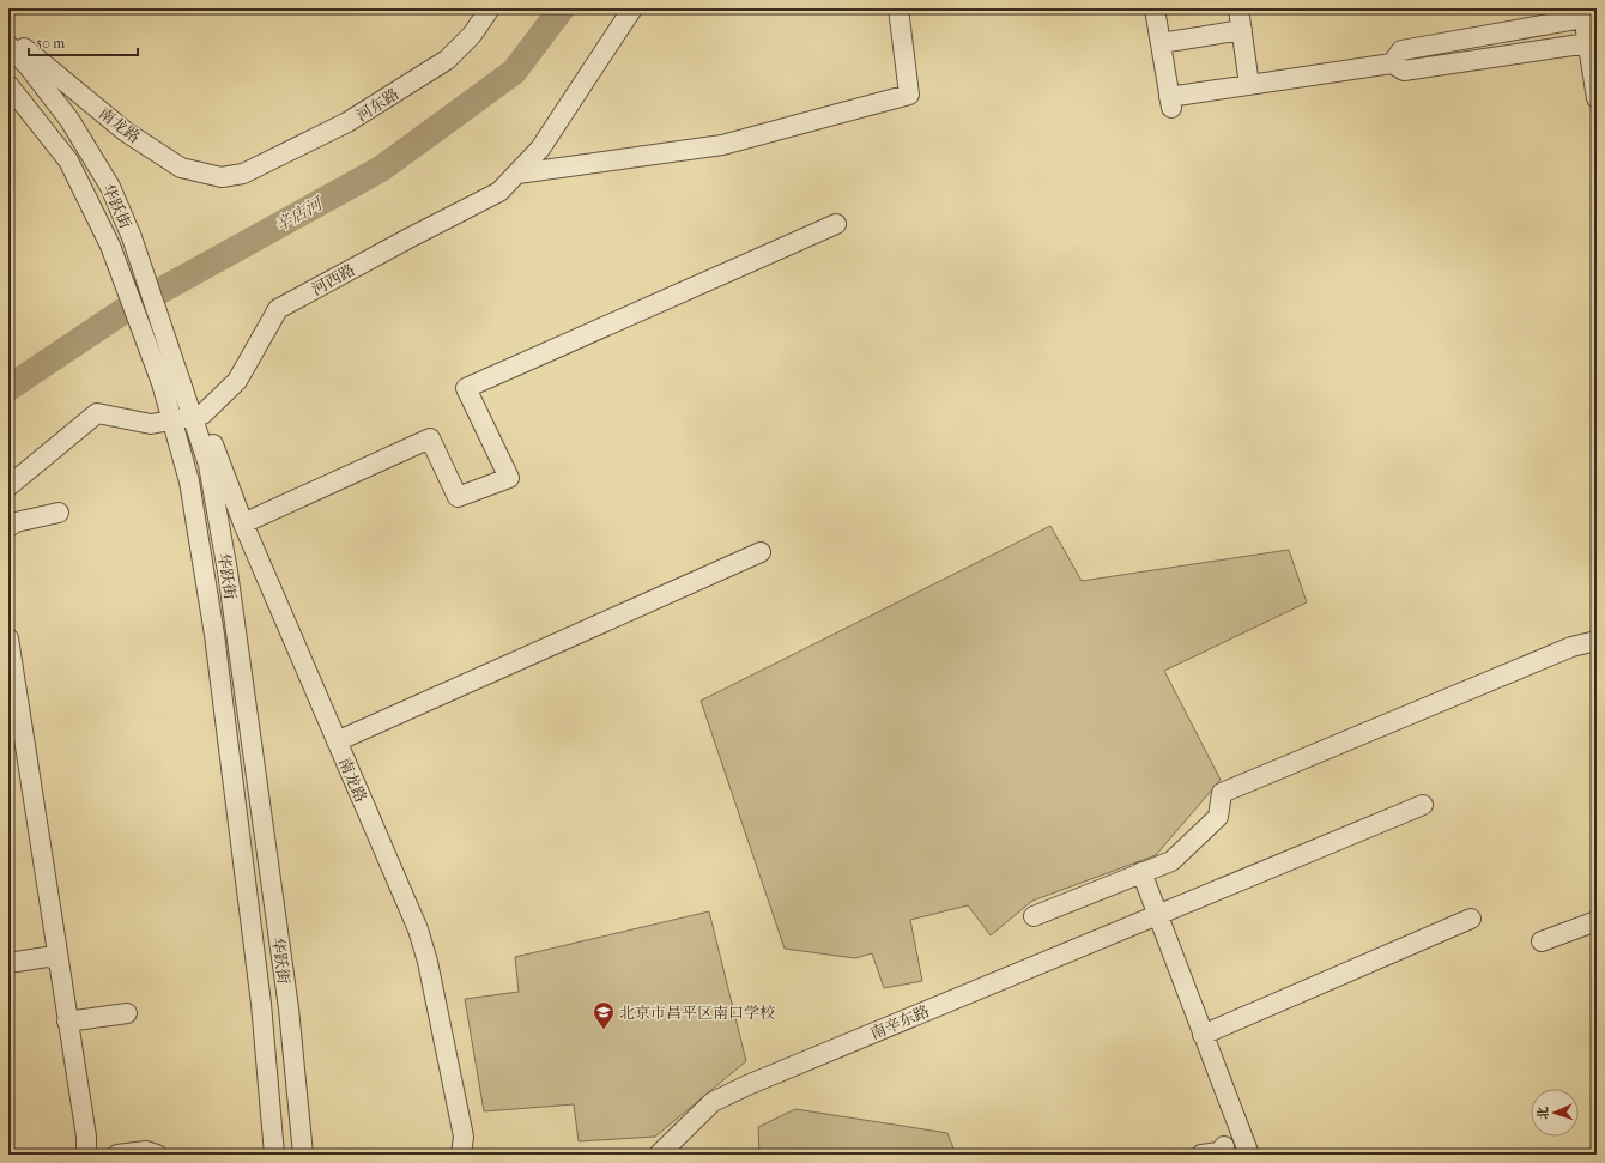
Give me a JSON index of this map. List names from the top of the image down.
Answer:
{
  "streets": {
    "street": [
      "河东路",
      "南龙路",
      "华跃街",
      "河西路",
      "南辛东路"
    ]
  },
  "crossings": [
    ["河东路", "南龙路"],
    ["南龙路", "华跃街"],
    ["南龙路", "河西路"],
    ["华跃街", "河西路"]
  ],
  "water": ["辛店河"],
  "places": {
    "school or university": ["北京市昌平区南口学校"]
  },
  "scale_bar": "50 m",
  "north": "left"
}
